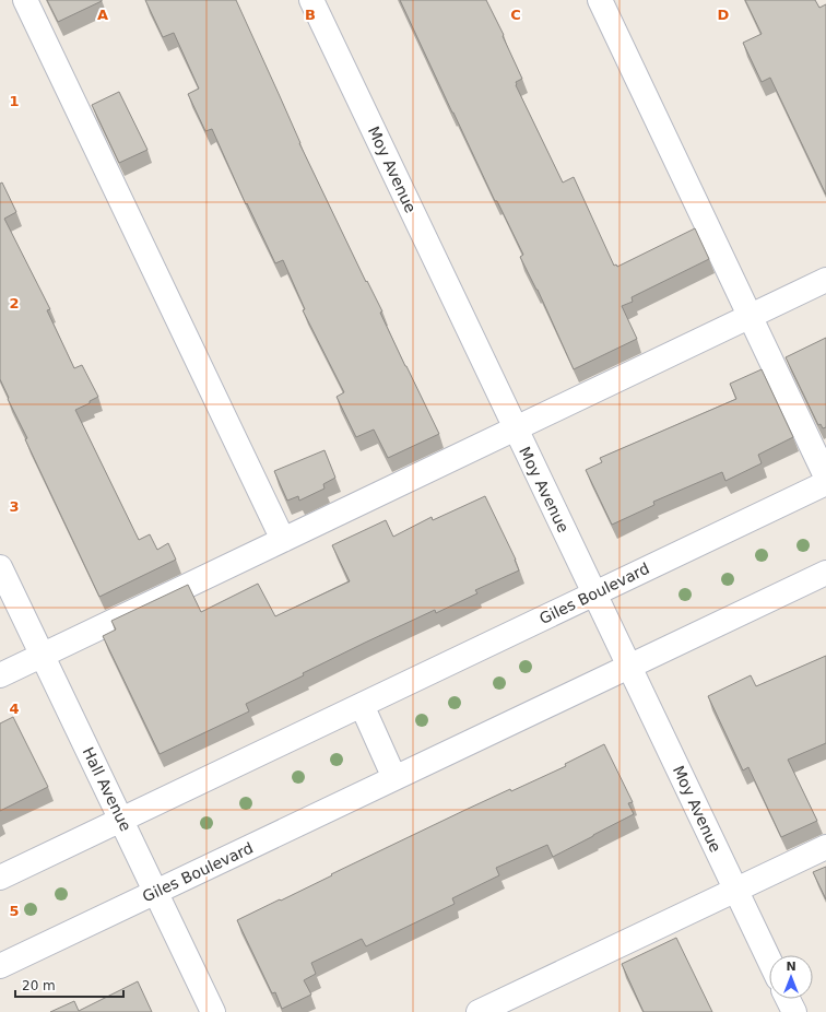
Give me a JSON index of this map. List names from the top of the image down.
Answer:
{
  "streets": {
    "street": ["Moy Avenue", "Giles Boulevard", "Hall Avenue"]
  },
  "crossings": [
    ["Moy Avenue", "Giles Boulevard"],
    ["Giles Boulevard", "Hall Avenue"]
  ],
  "scale_bar": "20 m",
  "north": "top",
  "grid": {
    "columns": [
      "A",
      "B",
      "C",
      "D"
    ],
    "rows": [
      "1",
      "2",
      "3",
      "4",
      "5"
    ]
  }
}
